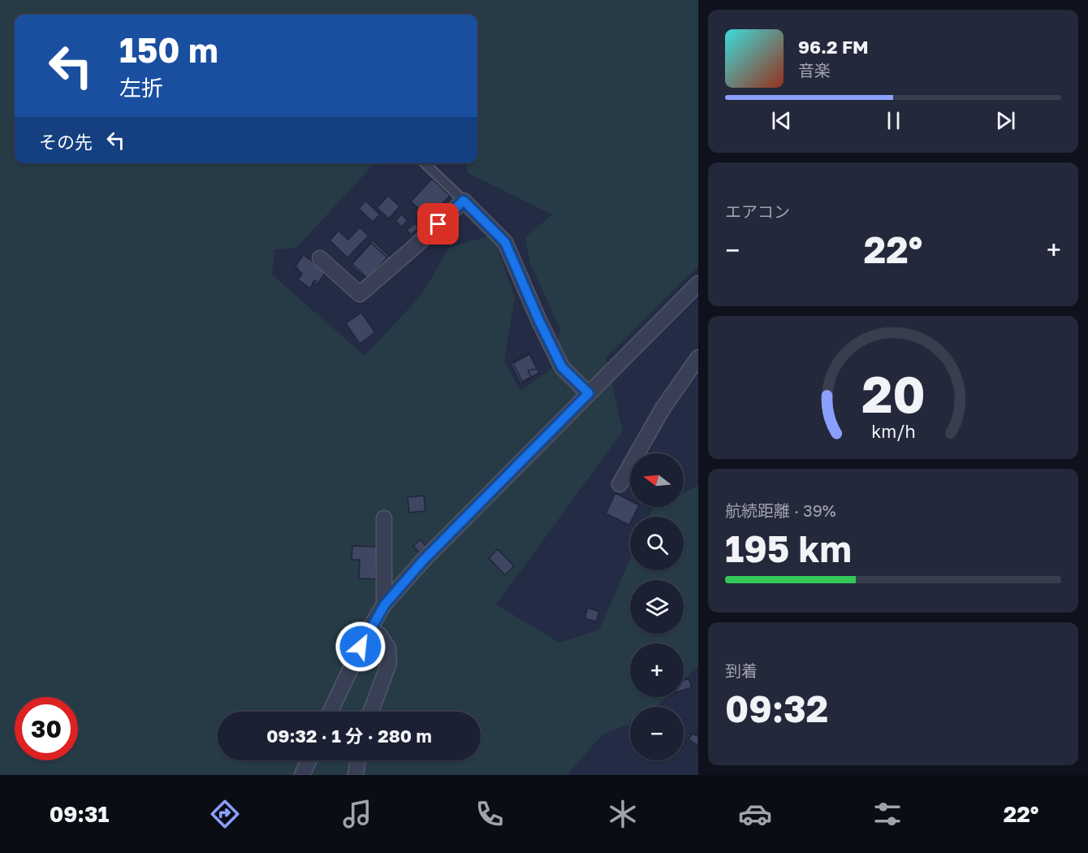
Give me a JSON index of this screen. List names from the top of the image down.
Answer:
{
  "north": "left",
  "page": {
    "turn": ["150 m", "左折"],
    "song": ["96.2 FM", "音楽"],
    "then": "その先",
    "tile": [
      "エアコン",
      ["航続距離 · 39%", "195 km"],
      ["到着", "09:32"]
    ],
    "heat": ["−", "22°", "+"],
    "map_buttons": ["+", "−"],
    "limit": "30",
    "trip": "09:32 · 1 分 · 280 m",
    "tabs": ["09:31", "22°"],
    "gauge": ["20", "km/h"]
  }
}
